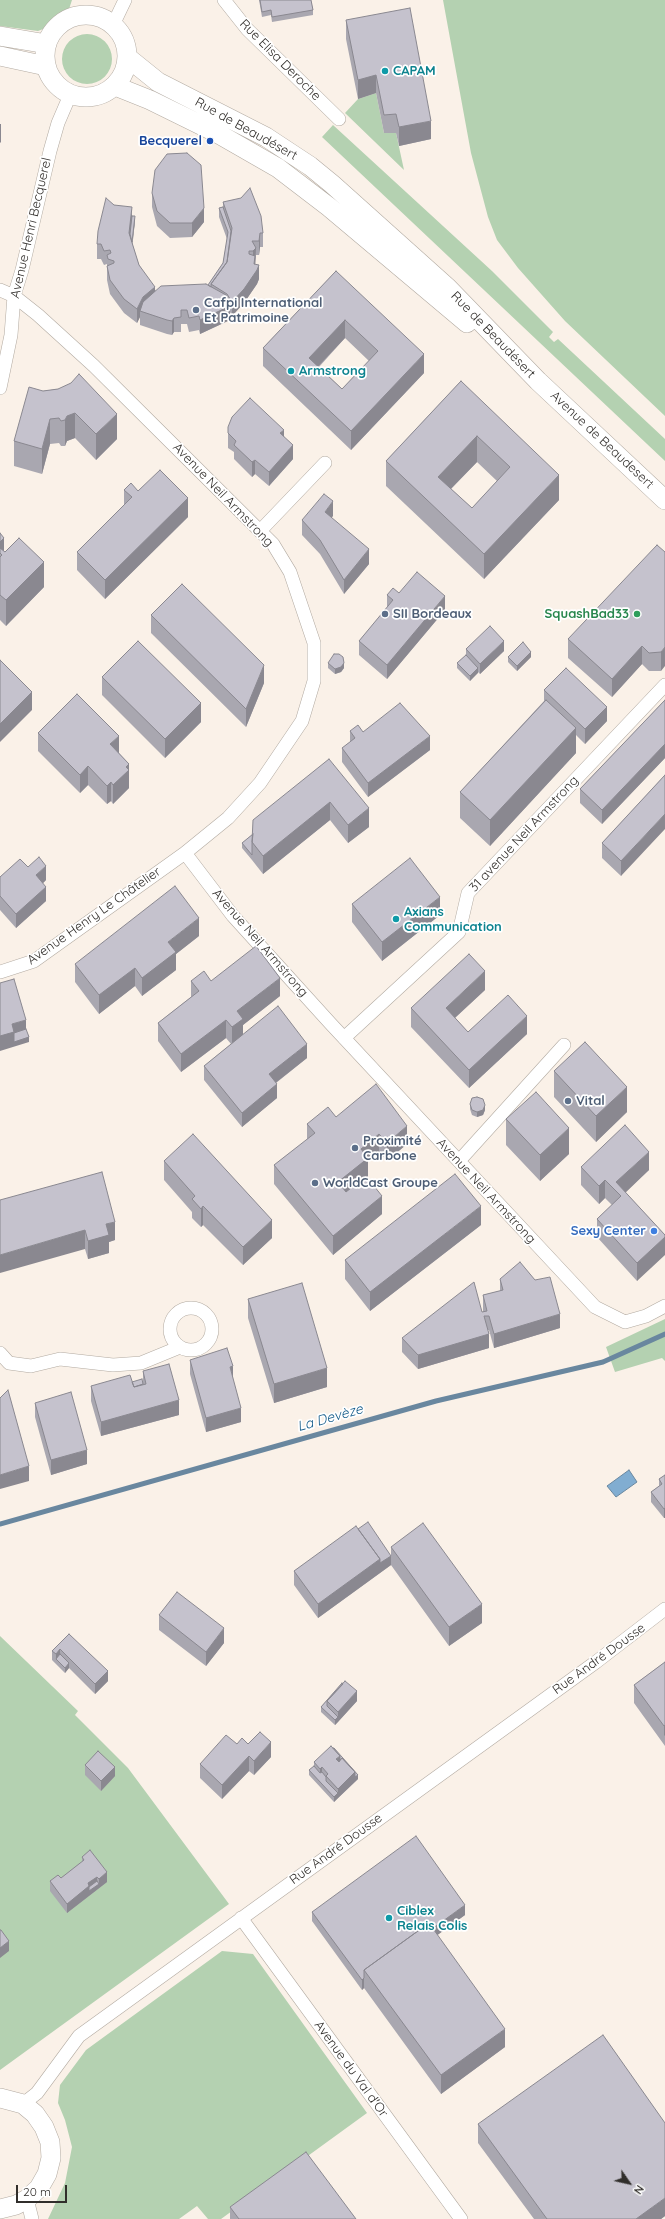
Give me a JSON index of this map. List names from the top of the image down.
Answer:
{
  "streets": {
    "main road": ["Rue de Beaudésert", "Avenue de Beaudesert"],
    "street": [
      "Rue Elisa Deroche",
      "Avenue Henri Becquerel",
      "Avenue Neil Armstrong",
      "31 avenue Neil Armstrong",
      "Avenue Henry Le Châtelier",
      "Rue André Dousse",
      "Avenue du Val d'Or"
    ]
  },
  "crossings": [
    ["Rue de Beaudésert", "Avenue Henri Becquerel"],
    ["Rue de Beaudésert", "Avenue de Beaudesert"],
    ["Avenue Henri Becquerel", "Avenue Neil Armstrong"],
    ["Avenue Neil Armstrong", "31 avenue Neil Armstrong"],
    ["Avenue Neil Armstrong", "Avenue Henry Le Châtelier"],
    ["Rue André Dousse", "Avenue du Val d'Or"]
  ],
  "water": ["La Devèze"],
  "places": [
    "CAPAM",
    "Becquerel",
    "Cafpi International Et Patrimoine",
    "Armstrong",
    "SII Bordeaux",
    "SquashBad33",
    "Axians Communication",
    "Vital",
    "Proximité Carbone",
    "WorldCast Groupe",
    "Sexy Center",
    "Ciblex Relais Colis"
  ],
  "scale_bar": "20 m",
  "north": "bottom right"
}
